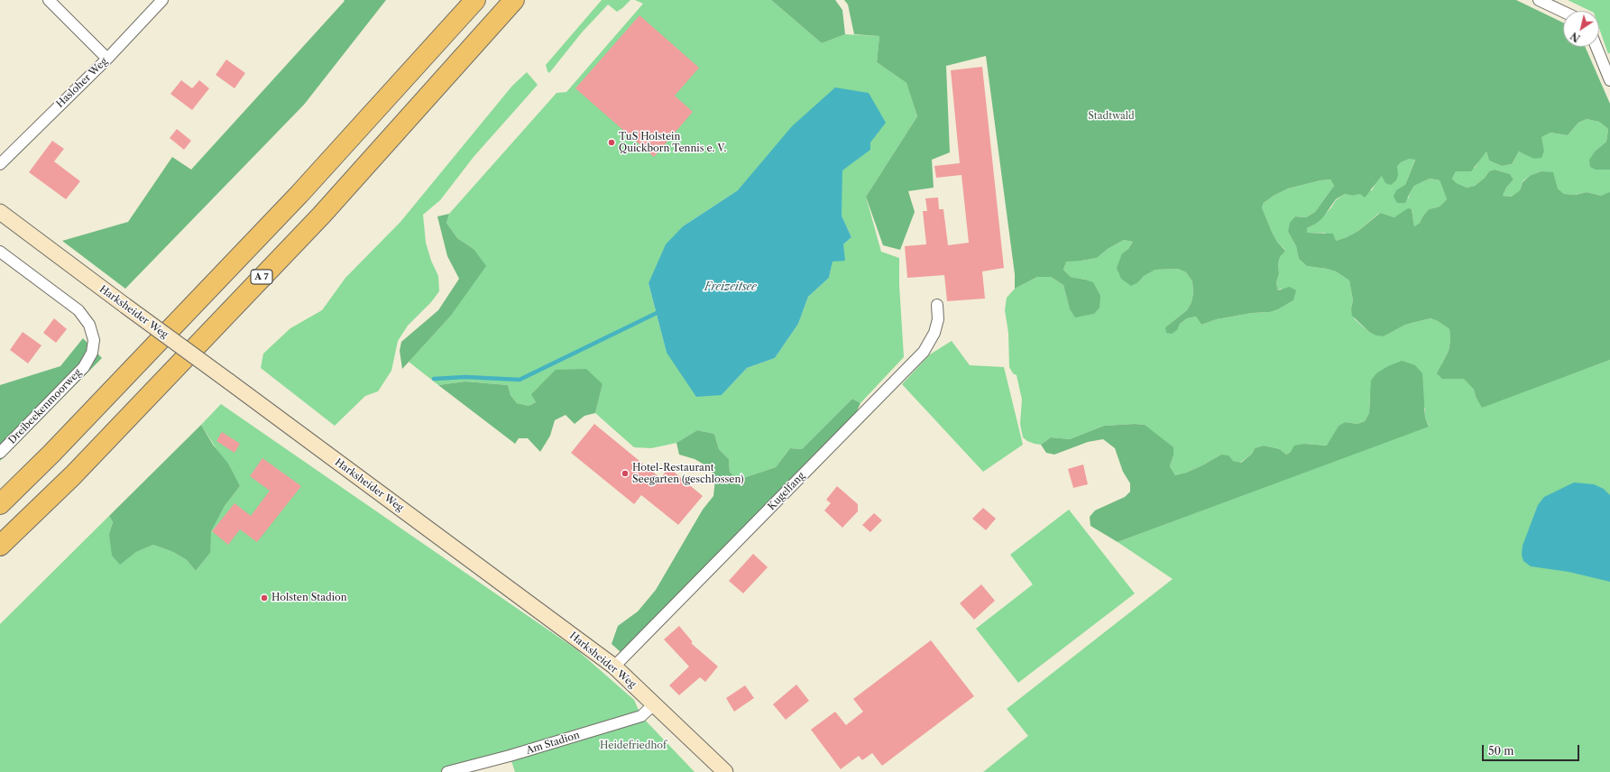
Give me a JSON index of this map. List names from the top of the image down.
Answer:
{
  "streets": {
    "highway": ["A 7"],
    "main road": ["Harksheider Weg"],
    "street": [
      "Hasloher Weg",
      "Dreibeekenmoorweg",
      "Kugelfang",
      "Am Stadion"
    ]
  },
  "crossings": [
    ["Harksheider Weg", "Kugelfang"],
    ["Harksheider Weg", "Am Stadion"]
  ],
  "water": ["Freizeitsee"],
  "parks": ["Stadtwald", "Heidefriedhof"],
  "places": ["TuS Holstein Quickborn Tennis e. V.", "Hotel-Restaurant Seegarten (geschlossen)", "Holsten Stadion"],
  "scale_bar": "50 m",
  "north": "bottom left"
}
